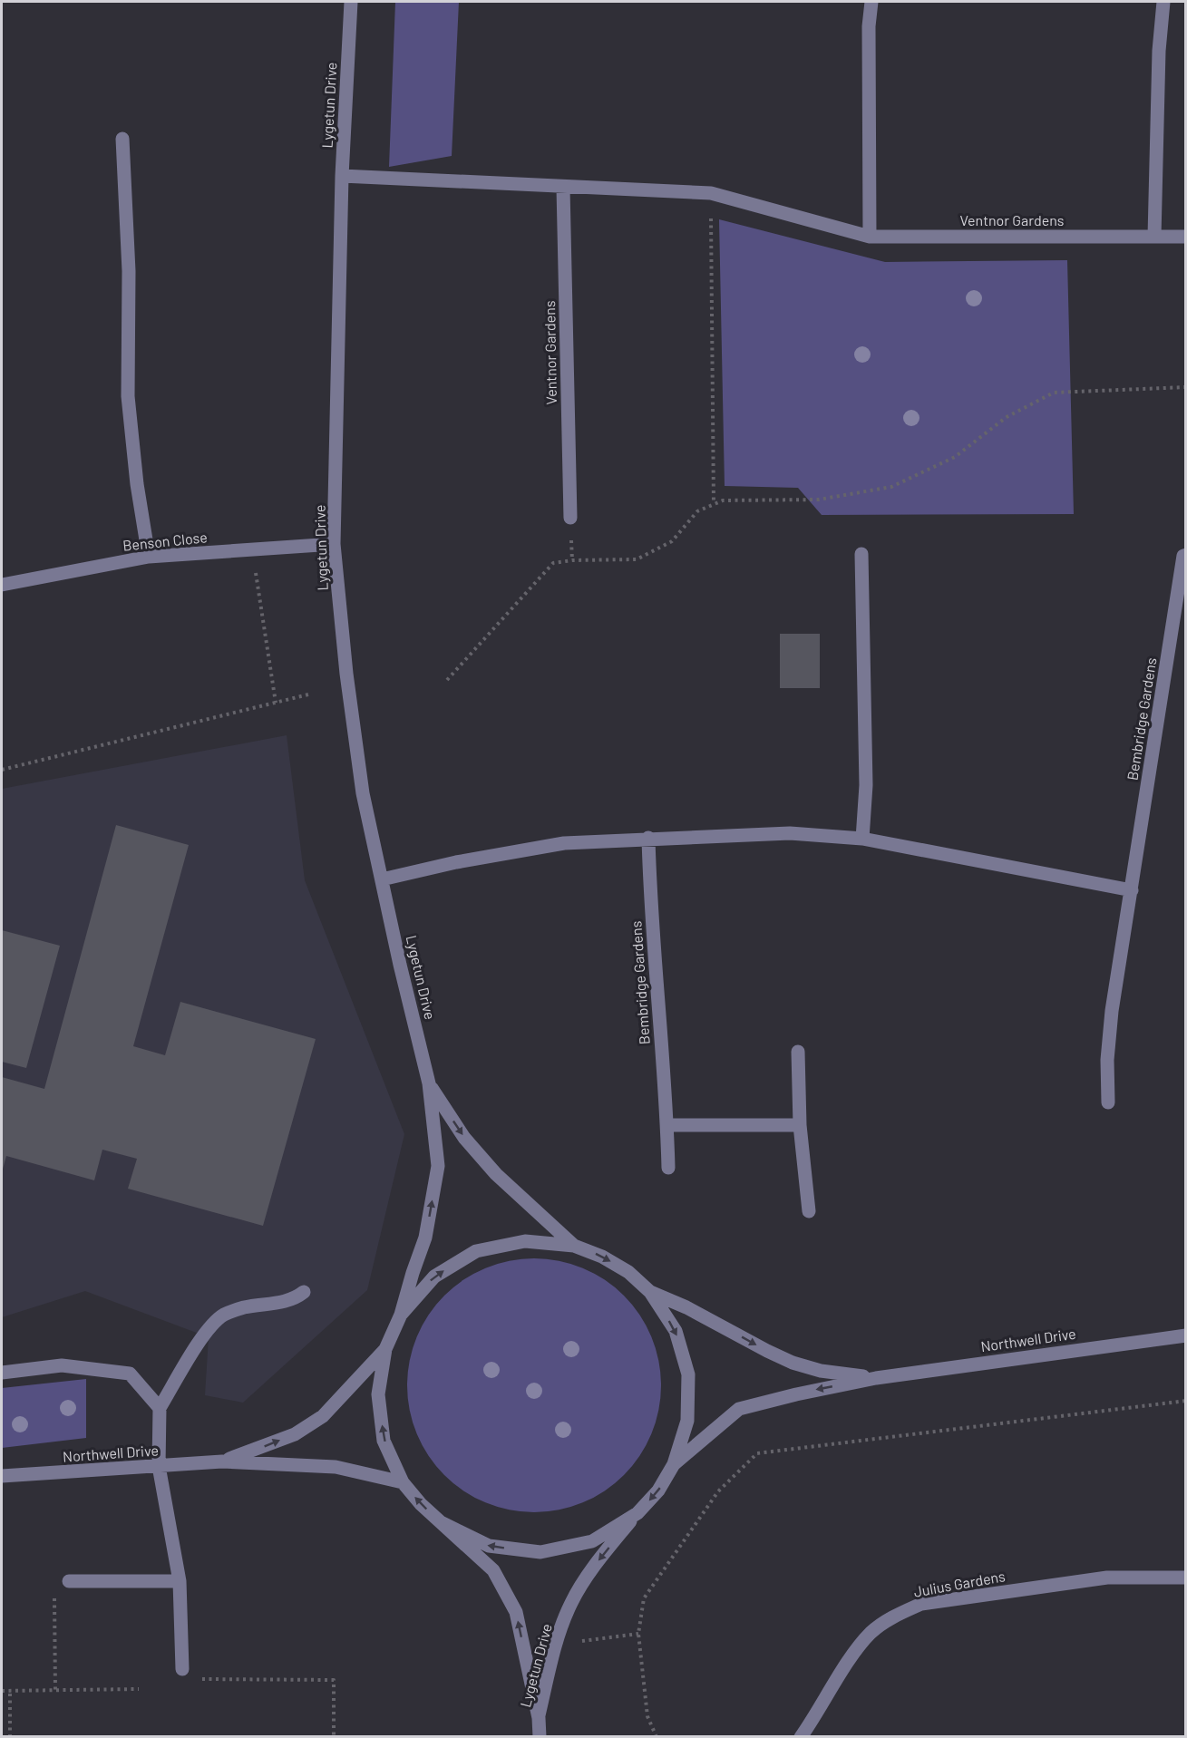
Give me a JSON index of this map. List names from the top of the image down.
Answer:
{
  "streets": {
    "street": [
      "Lygetun Drive",
      "Ventnor Gardens",
      "Benson Close",
      "Bembridge Gardens",
      "Northwell Drive",
      "Julius Gardens"
    ]
  },
  "crossings": [
    ["Lygetun Drive", "Ventnor Gardens"],
    ["Lygetun Drive", "Benson Close"],
    ["Lygetun Drive", "Northwell Drive"]
  ]
}
